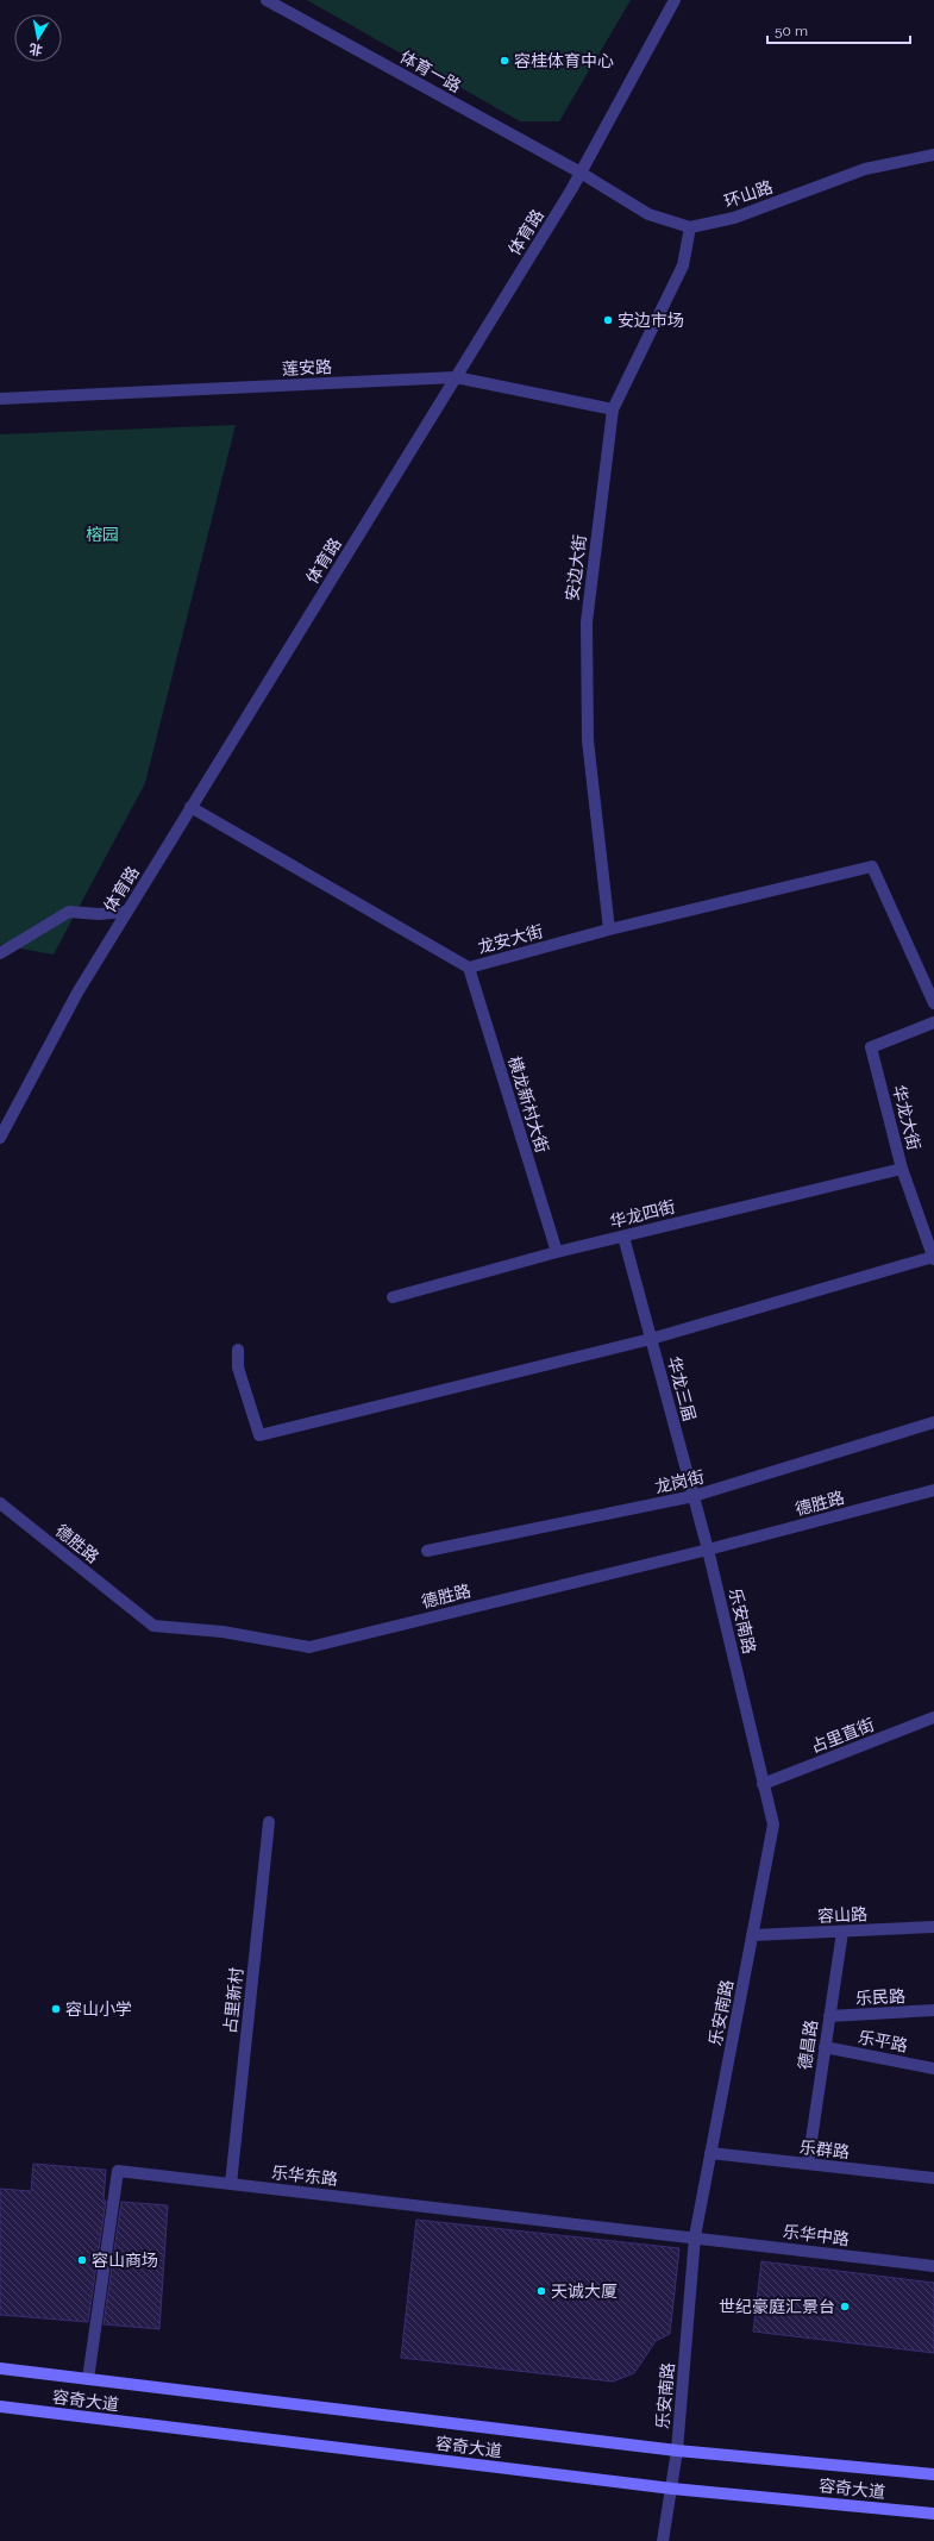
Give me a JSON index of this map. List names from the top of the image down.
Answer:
{
  "streets": {
    "main road": ["容奇大道"],
    "street": [
      "体育一路",
      "环山路",
      "体育路",
      "莲安路",
      "安边大街",
      "龙安大街",
      "横龙新村大街",
      "华龙大街",
      "华龙四街",
      "华龙三届",
      "龙岗街",
      "德胜路",
      "乐安南路",
      "占里直街",
      "容山路",
      "乐民路",
      "占里新村",
      "乐平路",
      "德昌路",
      "乐群路",
      "乐华东路",
      "乐华中路"
    ]
  },
  "crossings": [
    ["体育一路", "环山路"],
    ["体育一路", "体育路"],
    ["环山路", "体育路"],
    ["环山路", "安边大街"],
    ["体育路", "莲安路"],
    ["体育路", "龙安大街"],
    ["莲安路", "安边大街"],
    ["安边大街", "龙安大街"],
    ["龙安大街", "横龙新村大街"],
    ["横龙新村大街", "华龙四街"],
    ["华龙大街", "华龙四街"],
    ["华龙四街", "华龙三届"],
    ["华龙三届", "龙岗街"],
    ["华龙三届", "德胜路"],
    ["华龙三届", "乐安南路"],
    ["德胜路", "乐安南路"],
    ["乐安南路", "占里直街"],
    ["乐安南路", "容山路"],
    ["乐安南路", "乐群路"],
    ["乐安南路", "乐华东路"],
    ["乐安南路", "乐华中路"],
    ["乐安南路", "容奇大道"],
    ["容山路", "德昌路"],
    ["乐民路", "德昌路"],
    ["占里新村", "乐华东路"],
    ["乐平路", "德昌路"],
    ["德昌路", "乐群路"],
    ["乐华东路", "乐华中路"]
  ],
  "parks": ["榕园"],
  "places": [
    "容桂体育中心",
    "安边市场",
    "容山小学",
    "容山商场",
    "天诚大厦",
    "世纪豪庭汇景台"
  ],
  "scale_bar": "50 m",
  "north": "bottom"
}
